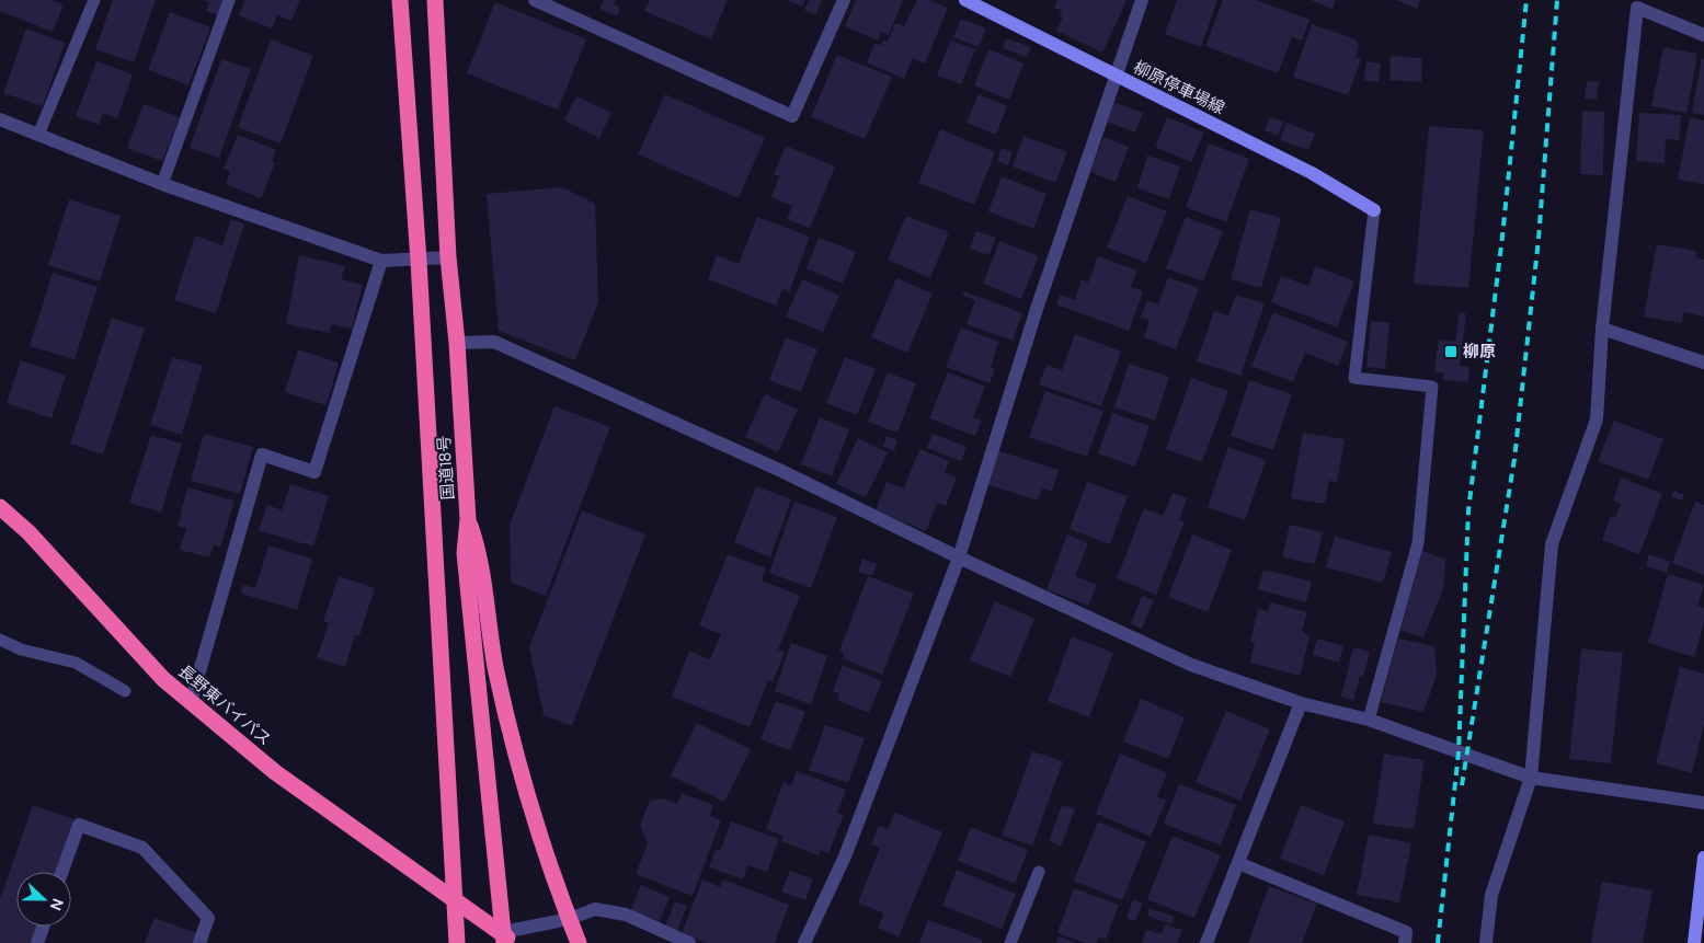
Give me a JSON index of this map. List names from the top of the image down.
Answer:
{
  "streets": {
    "highway": ["国道18号", "長野東バイパス"],
    "main road": ["柳原停車場線"]
  },
  "crossings": [
    ["国道18号", "長野東バイパス"]
  ],
  "places": {
    "transit": ["柳原"]
  },
  "north": "right"
}
